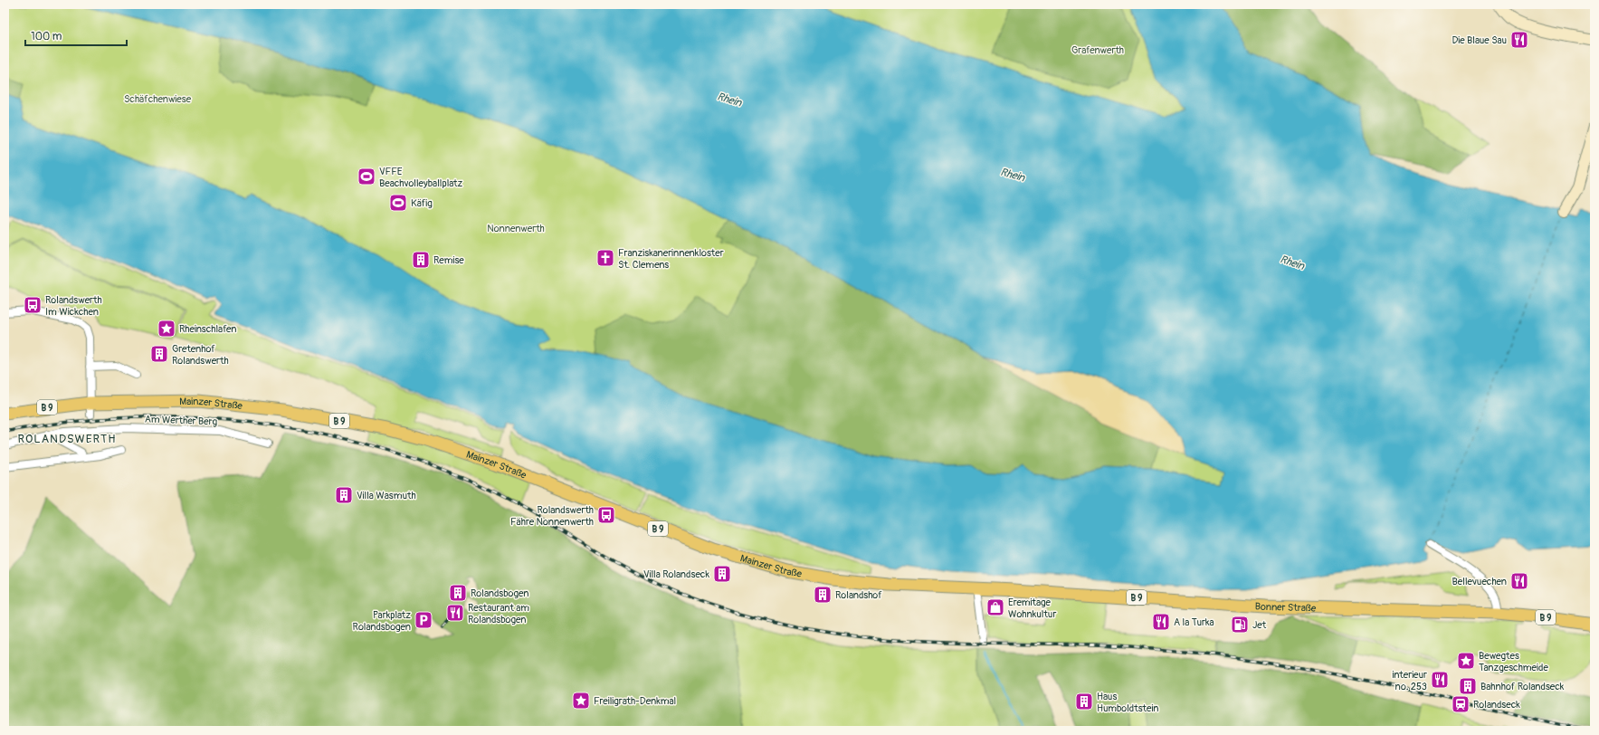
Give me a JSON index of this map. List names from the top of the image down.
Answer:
{
  "streets": {
    "main road": ["Mainzer Straße", "B 9", "Bonner Straße"],
    "street": ["Am Werther Berg"]
  },
  "crossings": [
    ["Mainzer Straße", "Bonner Straße"]
  ],
  "districts": ["ROLANDSWERTH"],
  "water": ["Rhein"],
  "parks": ["Grafenwerth", "Schäfchenwiese", "Nonnenwerth"],
  "places": {
    "restaurant": [
      "Die Blaue Sau",
      "Bellevuechen",
      "Restaurant am Rolandsbogen",
      "A la Turka",
      "interieur no. 253"
    ],
    "sports": ["VFFE Beachvolleyballplatz", "Käfig"],
    "church": ["Franziskanerinnenkloster St. Clemens"],
    "building": [
      "Remise",
      "Gretenhof Rolandswerth",
      "Villa Wasmuth",
      "Villa Rolandseck",
      "Rolandsbogen",
      "Rolandshof",
      "Bahnhof Rolandseck",
      "Haus Humboldtstein"
    ],
    "bus stop": ["Rolandswerth Im Wickchen", "Rolandswerth Fähre Nonnenwerth"],
    "place": ["Rheinschlafen", "Bewegtes Tanzgeschmeide", "Freiligrath-Denkmal"],
    "shop": ["Eremitage Wohnkultur"],
    "parking": ["Parkplatz Rolandsbogen"],
    "fuel station": ["Jet"],
    "station": ["Rolandseck"]
  },
  "scale_bar": "100 m"
}
